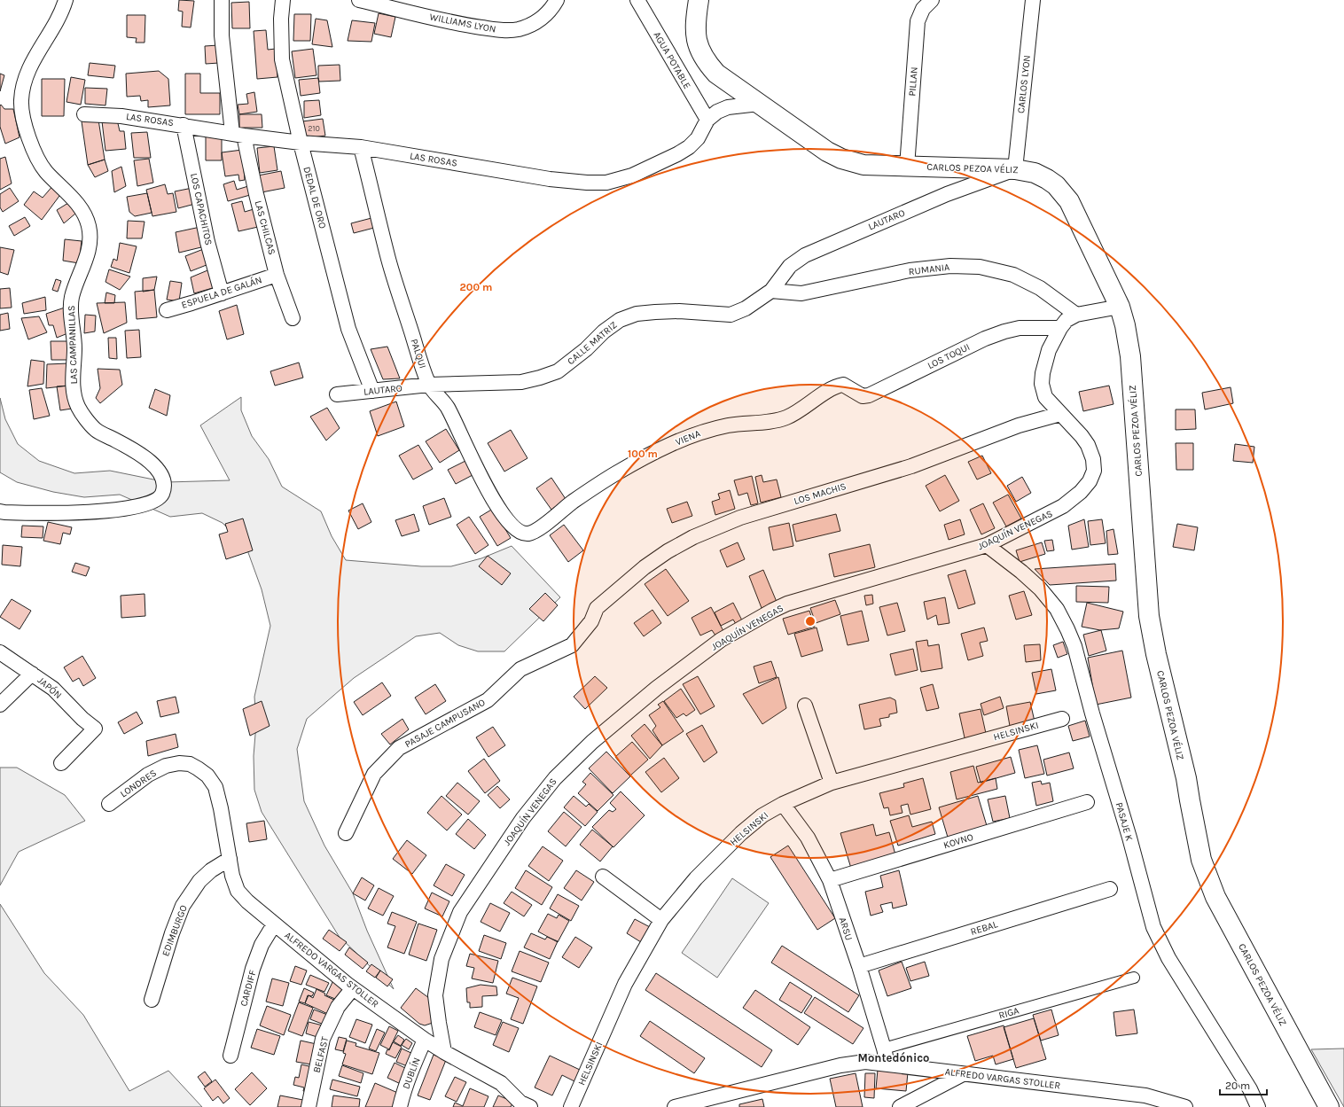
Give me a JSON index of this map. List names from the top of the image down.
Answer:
{
  "streets": {
    "main road": ["CARLOS PEZOA VÉLIZ"],
    "street": [
      "WILLIAMS LYON",
      "AGUA POTABLE",
      "PILLAN",
      "CARLOS LYON",
      "LAS ROSAS",
      "DEDAL DE ORO",
      "LOS CAPACHITOS",
      "LAUTARO",
      "LAS CHILCAS",
      "RUMANIA",
      "ESPUELA DE GALÁN",
      "CALLE MATRIZ",
      "LAS CAMPANILLAS",
      "PALQUI",
      "LOS TOQUI",
      "VIENA",
      "LOS MACHIS",
      "JOAQUÍN VENEGAS",
      "JAPÓN",
      "PASAJE CAMPUSANO",
      "HELSINSKI",
      "LONDRES",
      "PASAJE K",
      "KOVNO",
      "REBAL",
      "ARSU",
      "EDIMBURGO",
      "ALFREDO VARGAS STOLLER",
      "CARDIFF",
      "RIGA",
      "BELFAST",
      "DUBLÍN"
    ]
  },
  "crossings": [
    ["AGUA POTABLE", "LAS ROSAS"],
    ["PILLAN", "CARLOS PEZOA VÉLIZ"],
    ["CARLOS LYON", "CARLOS PEZOA VÉLIZ"],
    ["CARLOS LYON", "LAUTARO"],
    ["LAS ROSAS", "CARLOS PEZOA VÉLIZ"],
    ["LAS ROSAS", "DEDAL DE ORO"],
    ["LAS ROSAS", "LOS CAPACHITOS"],
    ["LAS ROSAS", "LAS CHILCAS"],
    ["LAS ROSAS", "PALQUI"],
    ["CARLOS PEZOA VÉLIZ", "LAUTARO"],
    ["CARLOS PEZOA VÉLIZ", "JOAQUÍN VENEGAS"],
    ["DEDAL DE ORO", "LAUTARO"],
    ["LOS CAPACHITOS", "ESPUELA DE GALÁN"],
    ["LAUTARO", "RUMANIA"],
    ["LAUTARO", "CALLE MATRIZ"],
    ["LAUTARO", "PALQUI"],
    ["LAS CHILCAS", "ESPUELA DE GALÁN"],
    ["RUMANIA", "CALLE MATRIZ"],
    ["RUMANIA", "JOAQUÍN VENEGAS"],
    ["CALLE MATRIZ", "PALQUI"],
    ["PALQUI", "VIENA"],
    ["LOS TOQUI", "VIENA"],
    ["LOS TOQUI", "JOAQUÍN VENEGAS"],
    ["LOS MACHIS", "JOAQUÍN VENEGAS"],
    ["LOS MACHIS", "PASAJE CAMPUSANO"],
    ["JOAQUÍN VENEGAS", "PASAJE K"],
    ["JOAQUÍN VENEGAS", "ALFREDO VARGAS STOLLER"],
    ["HELSINSKI", "ARSU"],
    ["LONDRES", "ALFREDO VARGAS STOLLER"],
    ["KOVNO", "ARSU"],
    ["REBAL", "ARSU"],
    ["ARSU", "ALFREDO VARGAS STOLLER"],
    ["ARSU", "RIGA"],
    ["EDIMBURGO", "ALFREDO VARGAS STOLLER"],
    ["ALFREDO VARGAS STOLLER", "CARDIFF"],
    ["ALFREDO VARGAS STOLLER", "BELFAST"],
    ["ALFREDO VARGAS STOLLER", "DUBLÍN"]
  ],
  "districts": ["Montedónico"],
  "house_numbers": ["210"],
  "scale_bar": "20 m",
  "rings": ["200 m", "100 m"]
}
